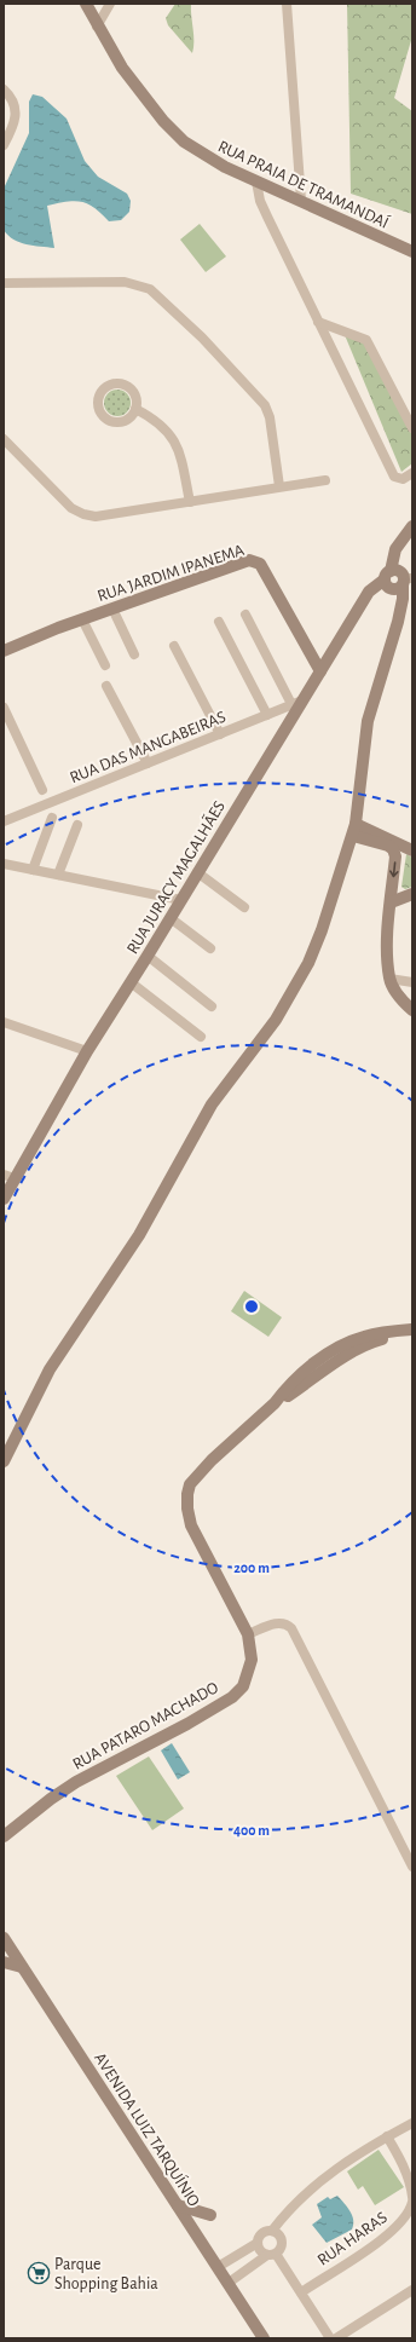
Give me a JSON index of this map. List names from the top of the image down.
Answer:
{
  "streets": {
    "street": [
      "RUA PRAIA DE TRAMANDAÍ",
      "RUA JARDIM IPANEMA",
      "RUA DAS MANGABEIRAS",
      "RUA JURACY MAGALHÃES",
      "RUA PATARO MACHADO",
      "AVENIDA LUIZ TARQUÍNIO",
      "RUA HARAS"
    ]
  },
  "crossings": [
    ["RUA JARDIM IPANEMA", "RUA JURACY MAGALHÃES"],
    ["RUA DAS MANGABEIRAS", "RUA JURACY MAGALHÃES"]
  ],
  "places": {
    "supermarket": ["Parque Shopping Bahia"]
  },
  "rings": ["200 m", "400 m"]
}
